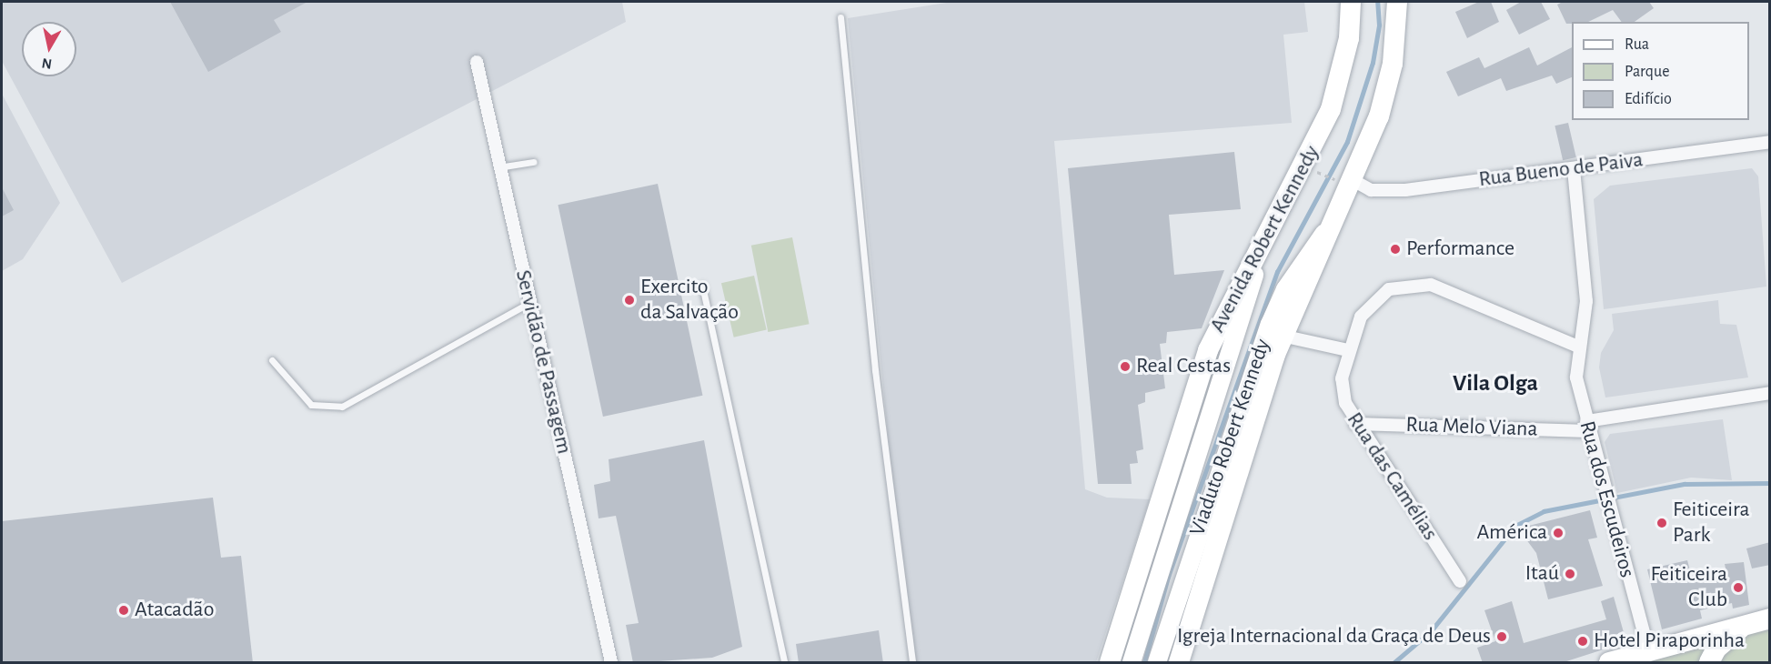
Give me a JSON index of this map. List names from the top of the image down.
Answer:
{
  "streets": {
    "main road": ["Avenida Robert Kennedy", "Viaduto Robert Kennedy"],
    "street": [
      "Rua Bueno de Paiva",
      "Servidão de Passagem",
      "Rua Melo Viana",
      "Rua das Camélias",
      "Rua dos Escudeiros"
    ]
  },
  "crossings": [
    ["Rua Bueno de Paiva", "Rua dos Escudeiros"],
    ["Avenida Robert Kennedy", "Viaduto Robert Kennedy"],
    ["Rua Melo Viana", "Rua das Camélias"],
    ["Rua Melo Viana", "Rua dos Escudeiros"],
    ["Rua das Camélias", "Rua dos Escudeiros"]
  ],
  "districts": ["Vila Olga"],
  "places": [
    "Performance",
    "Exercito da Salvação",
    "Real Cestas",
    "Feiticeira Park",
    "América",
    "Itaú",
    "Feiticeira Club",
    "Atacadão",
    "Igreja Internacional da Graça de Deus",
    "Hotel Piraporinha"
  ],
  "legend": ["Rua", "Parque", "Edifício"],
  "north": "bottom"
}
